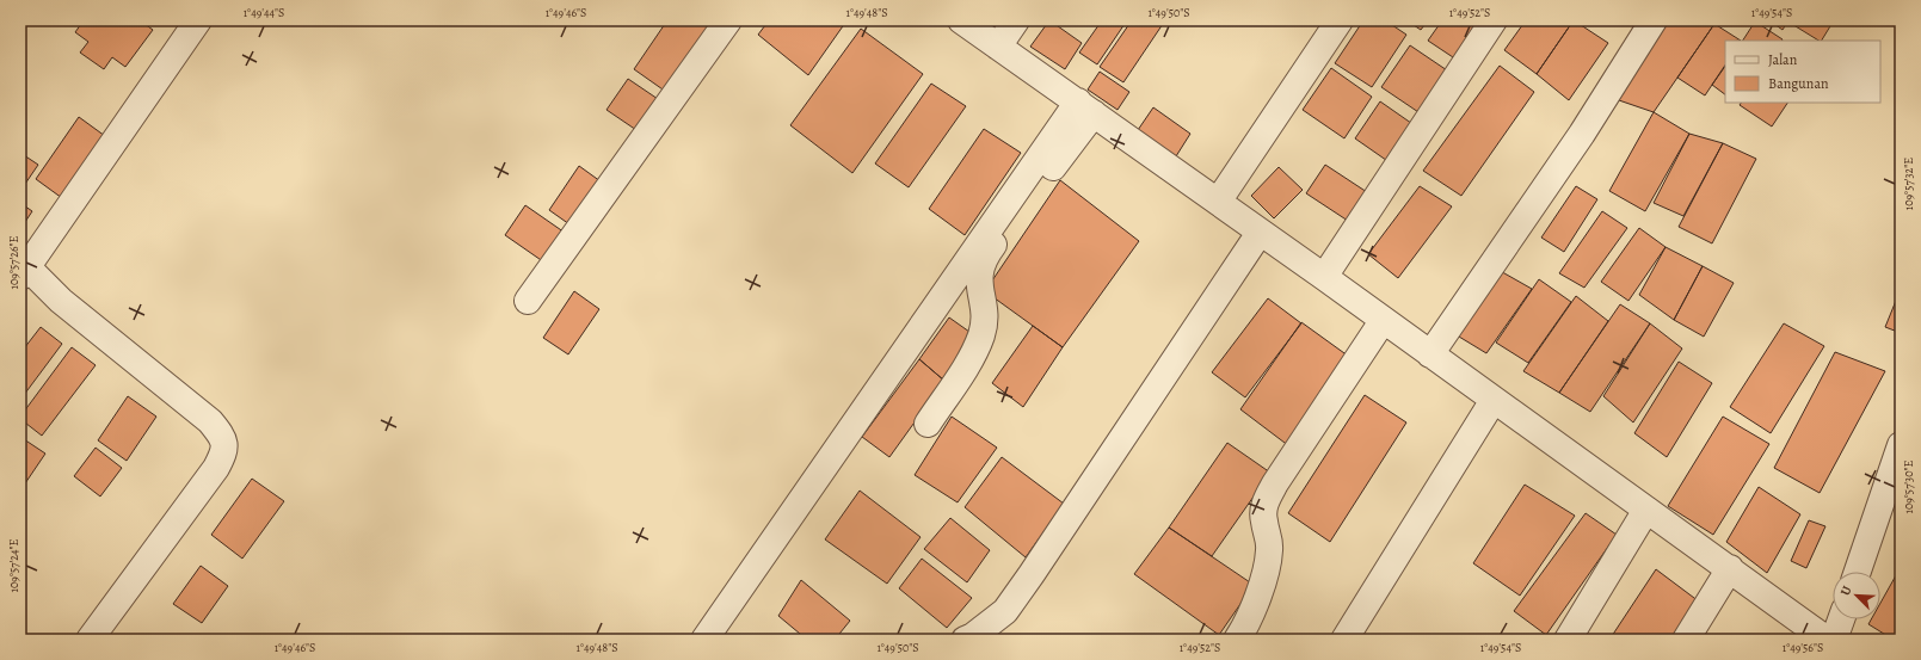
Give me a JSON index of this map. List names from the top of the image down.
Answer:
{
  "legend": ["Jalan", "Bangunan"],
  "north": "top left",
  "coordinates": [
    "1°49'44\"S",
    "1°49'46\"S",
    "1°49'48\"S",
    "1°49'50\"S",
    "1°49'52\"S",
    "1°49'54\"S",
    "109°57'32\"E",
    "109°57'26\"E",
    "109°57'30\"E",
    "109°57'24\"E",
    "1°49'56\"S"
  ]
}
